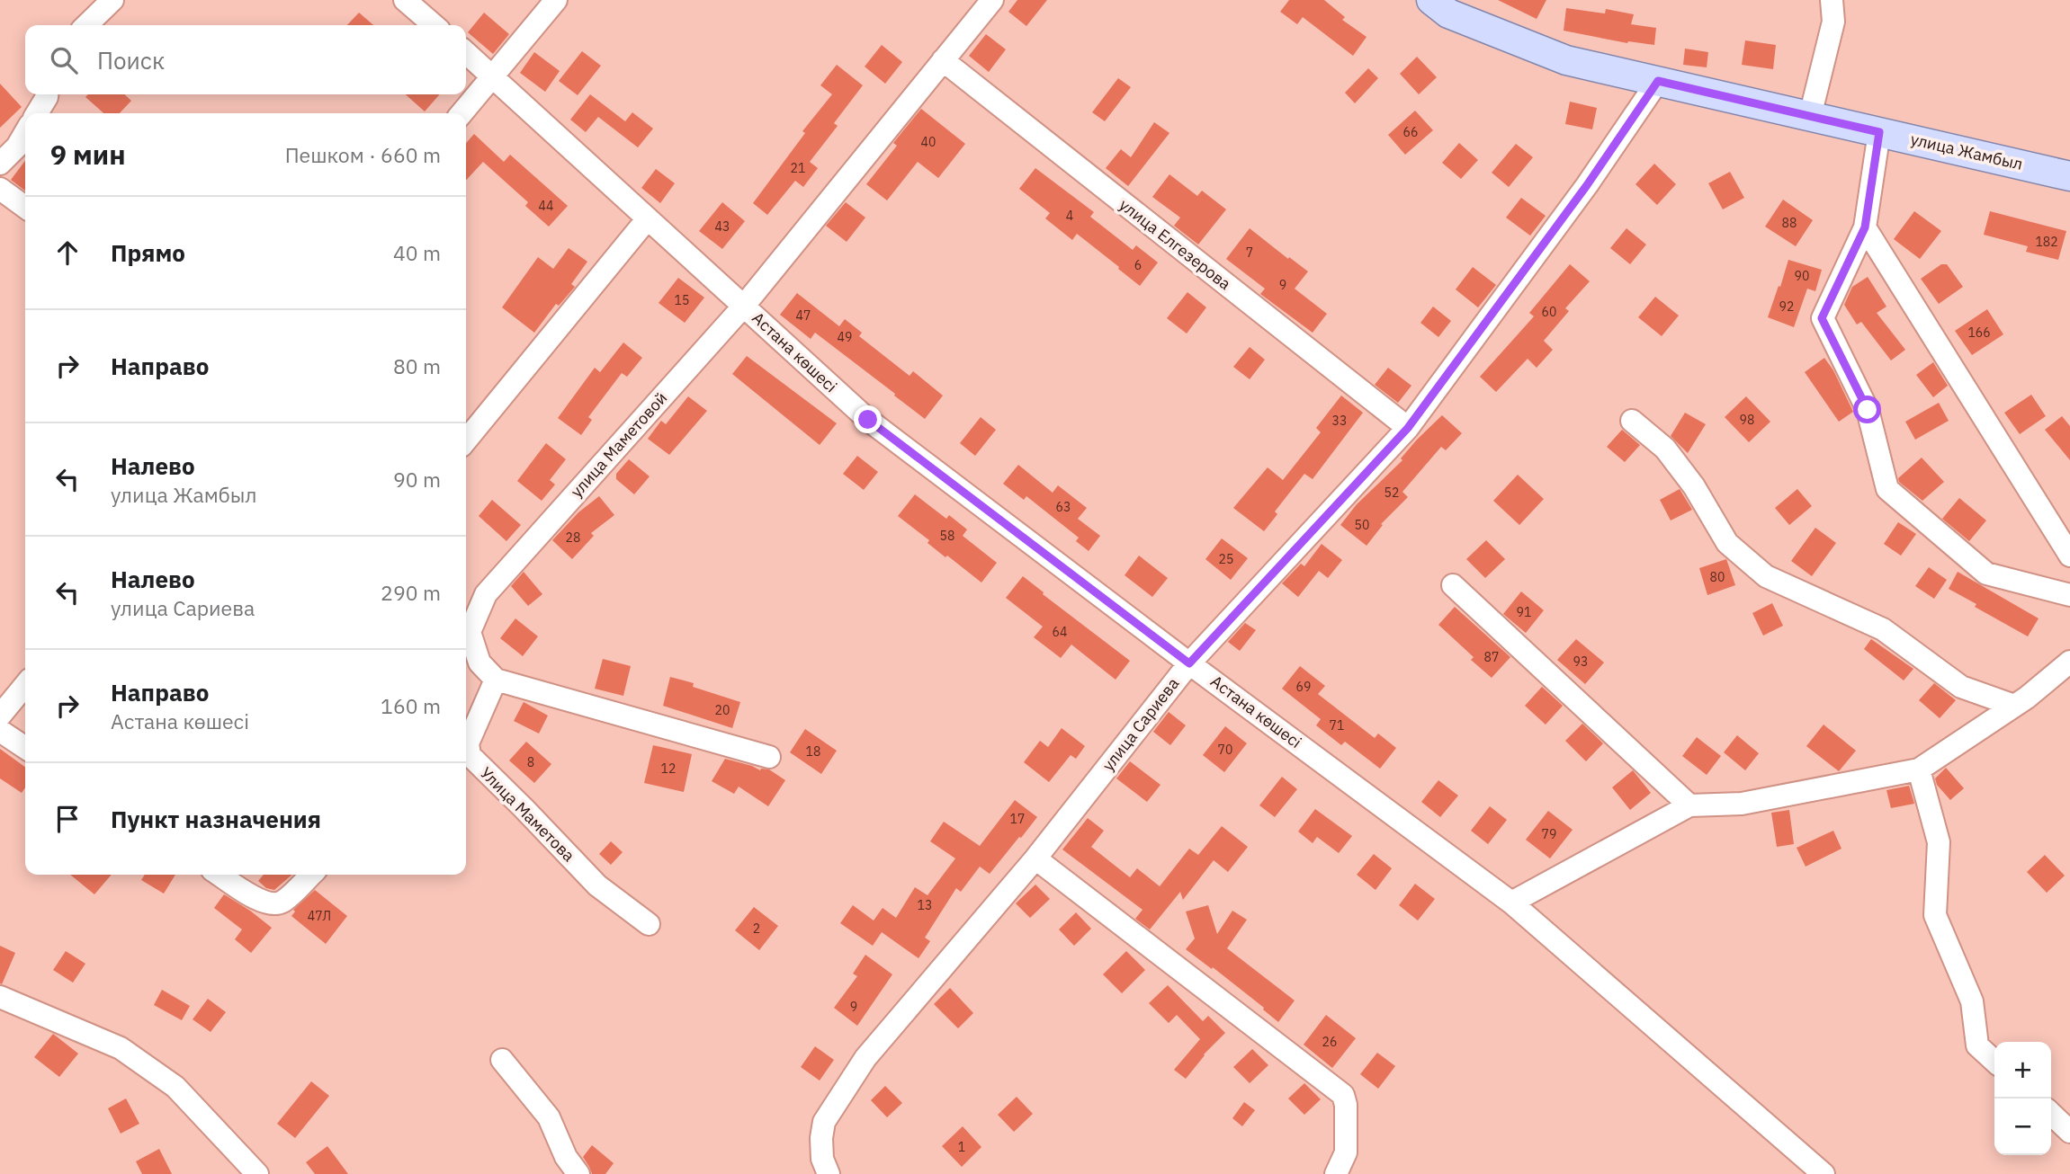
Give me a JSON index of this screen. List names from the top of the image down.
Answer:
{
  "streets": {
    "main road": ["улица Жамбыл"],
    "street": [
      "улица Елгезерова",
      "Астана көшесі",
      "улица Маметовой",
      "улица Сариева",
      "Улица Маметова"
    ]
  },
  "crossings": [
    ["улица Жамбыл", "улица Сариева"],
    ["улица Елгезерова", "улица Маметовой"],
    ["улица Елгезерова", "улица Сариева"],
    ["Астана көшесі", "улица Маметовой"],
    ["Астана көшесі", "улица Сариева"],
    ["улица Маметовой", "Улица Маметова"]
  ],
  "house_numbers": [
    "66",
    "40",
    "21",
    "44",
    "4",
    "88",
    "43",
    "182",
    "7",
    "6",
    "90",
    "9",
    "15",
    "92",
    "60",
    "47",
    "166",
    "49",
    "98",
    "33",
    "52",
    "63",
    "50",
    "58",
    "28",
    "25",
    "80",
    "91",
    "64",
    "87",
    "93",
    "69",
    "20",
    "71",
    "70",
    "18",
    "8",
    "12",
    "17",
    "79",
    "13",
    "47Л",
    "2",
    "9",
    "26",
    "1"
  ],
  "page": {
    "search": "Поиск",
    "heading": ["9 мин", "Пешком · 660 m"],
    "list": [
      ["Прямо", "40 m"],
      ["Направо", "80 m"],
      ["Налево", "улица Жамбыл", "90 m"],
      ["Налево", "улица Сариева", "290 m"],
      ["Направо", "Астана көшесі", "160 m"],
      "Пункт назначения"
    ],
    "map_buttons": ["+", "−"]
  }
}
